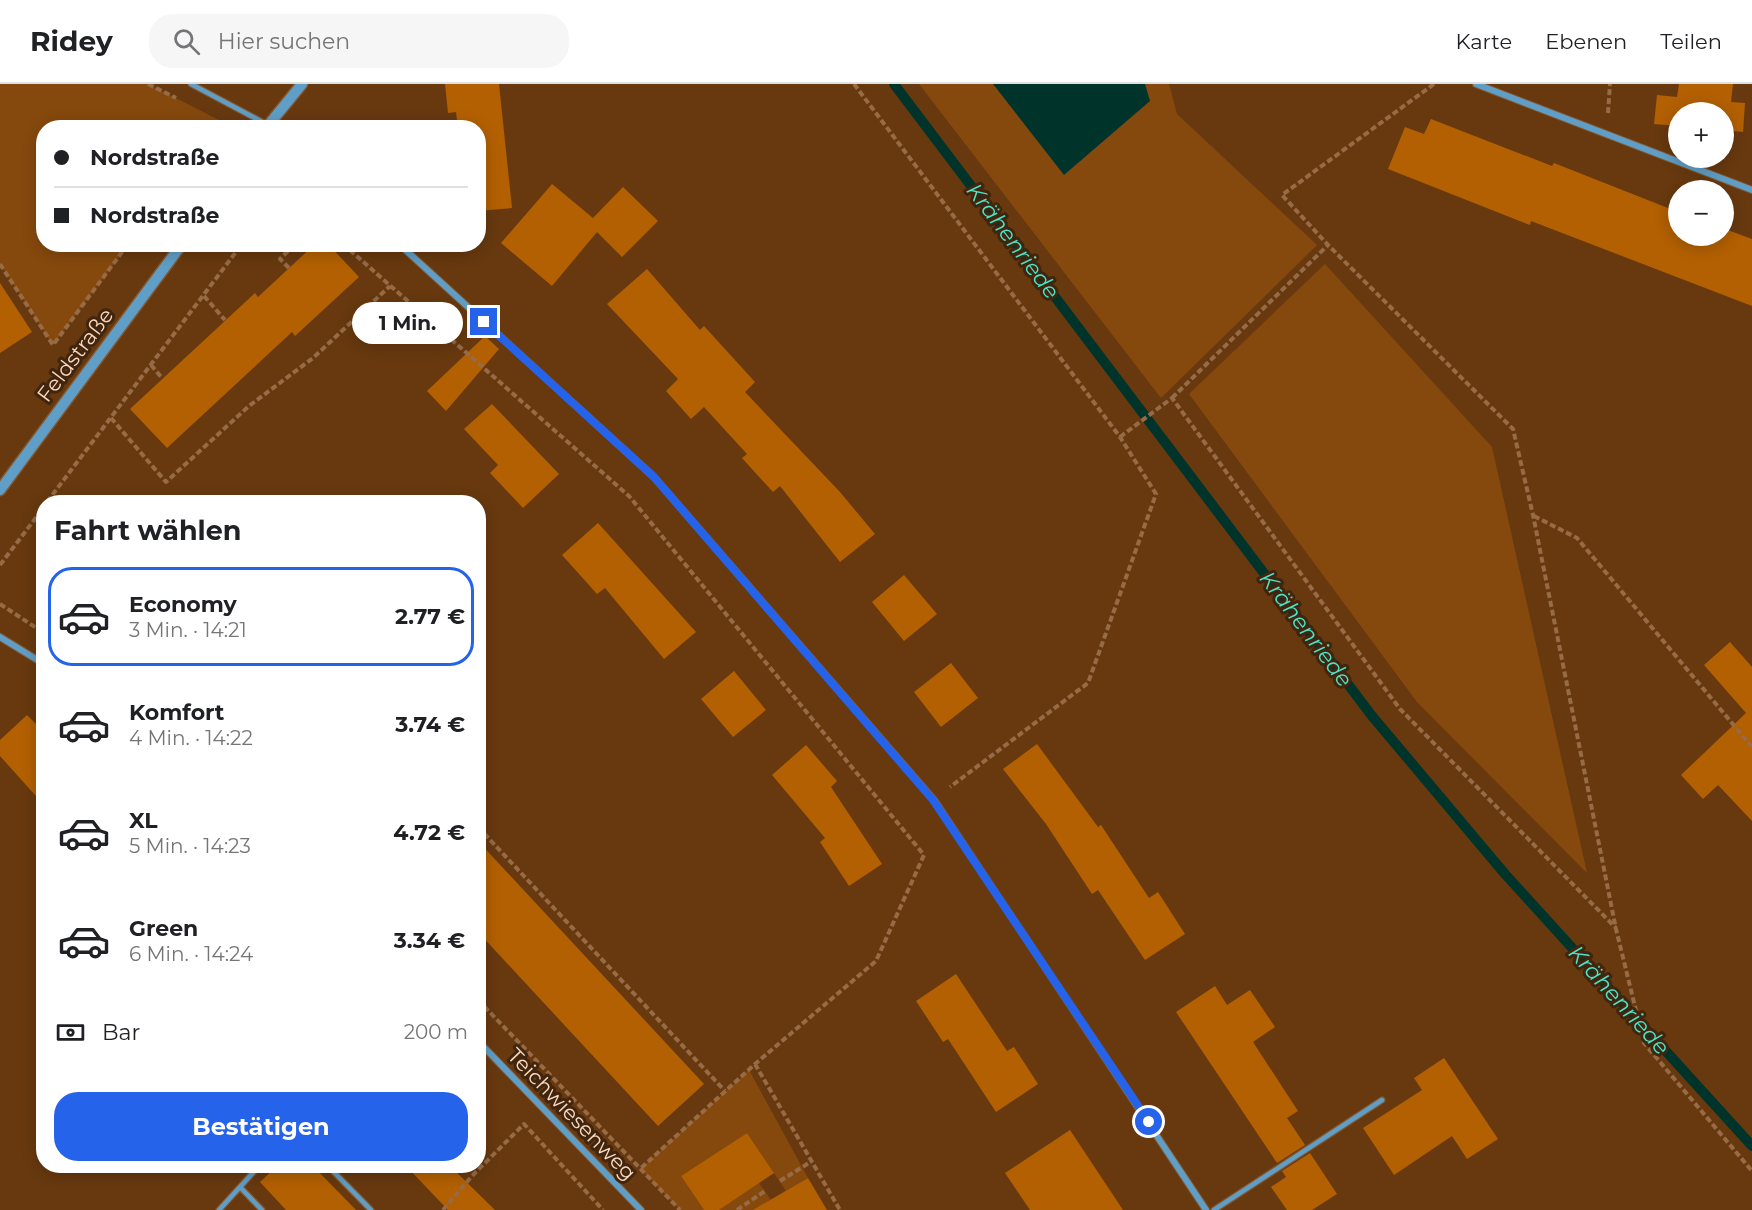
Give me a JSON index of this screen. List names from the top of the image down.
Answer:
{
  "streets": {
    "street": ["Feldstraße", "Teichwiesenweg"]
  },
  "water": ["Krähenriede"],
  "page": {
    "header": "Ridey",
    "search": "Hier suchen",
    "nav": ["Karte", "Ebenen", "Teilen"],
    "map_buttons": ["+", "−"],
    "banner": ["Nordstraße", "Nordstraße"],
    "bubble": "1 Min.",
    "heading": "Fahrt wählen",
    "list": [
      {
        "name": "Economy",
        "note": "3 Min. · 14:21",
        "value": "2.77 €"
      },
      {
        "name": "Komfort",
        "note": "4 Min. · 14:22",
        "value": "3.74 €"
      },
      {
        "name": "XL",
        "note": "5 Min. · 14:23",
        "value": "4.72 €"
      },
      {
        "name": "Green",
        "note": "6 Min. · 14:24",
        "value": "3.34 €"
      }
    ],
    "pay": ["Bar", "200 m"],
    "buttons": "Bestätigen"
  }
}
